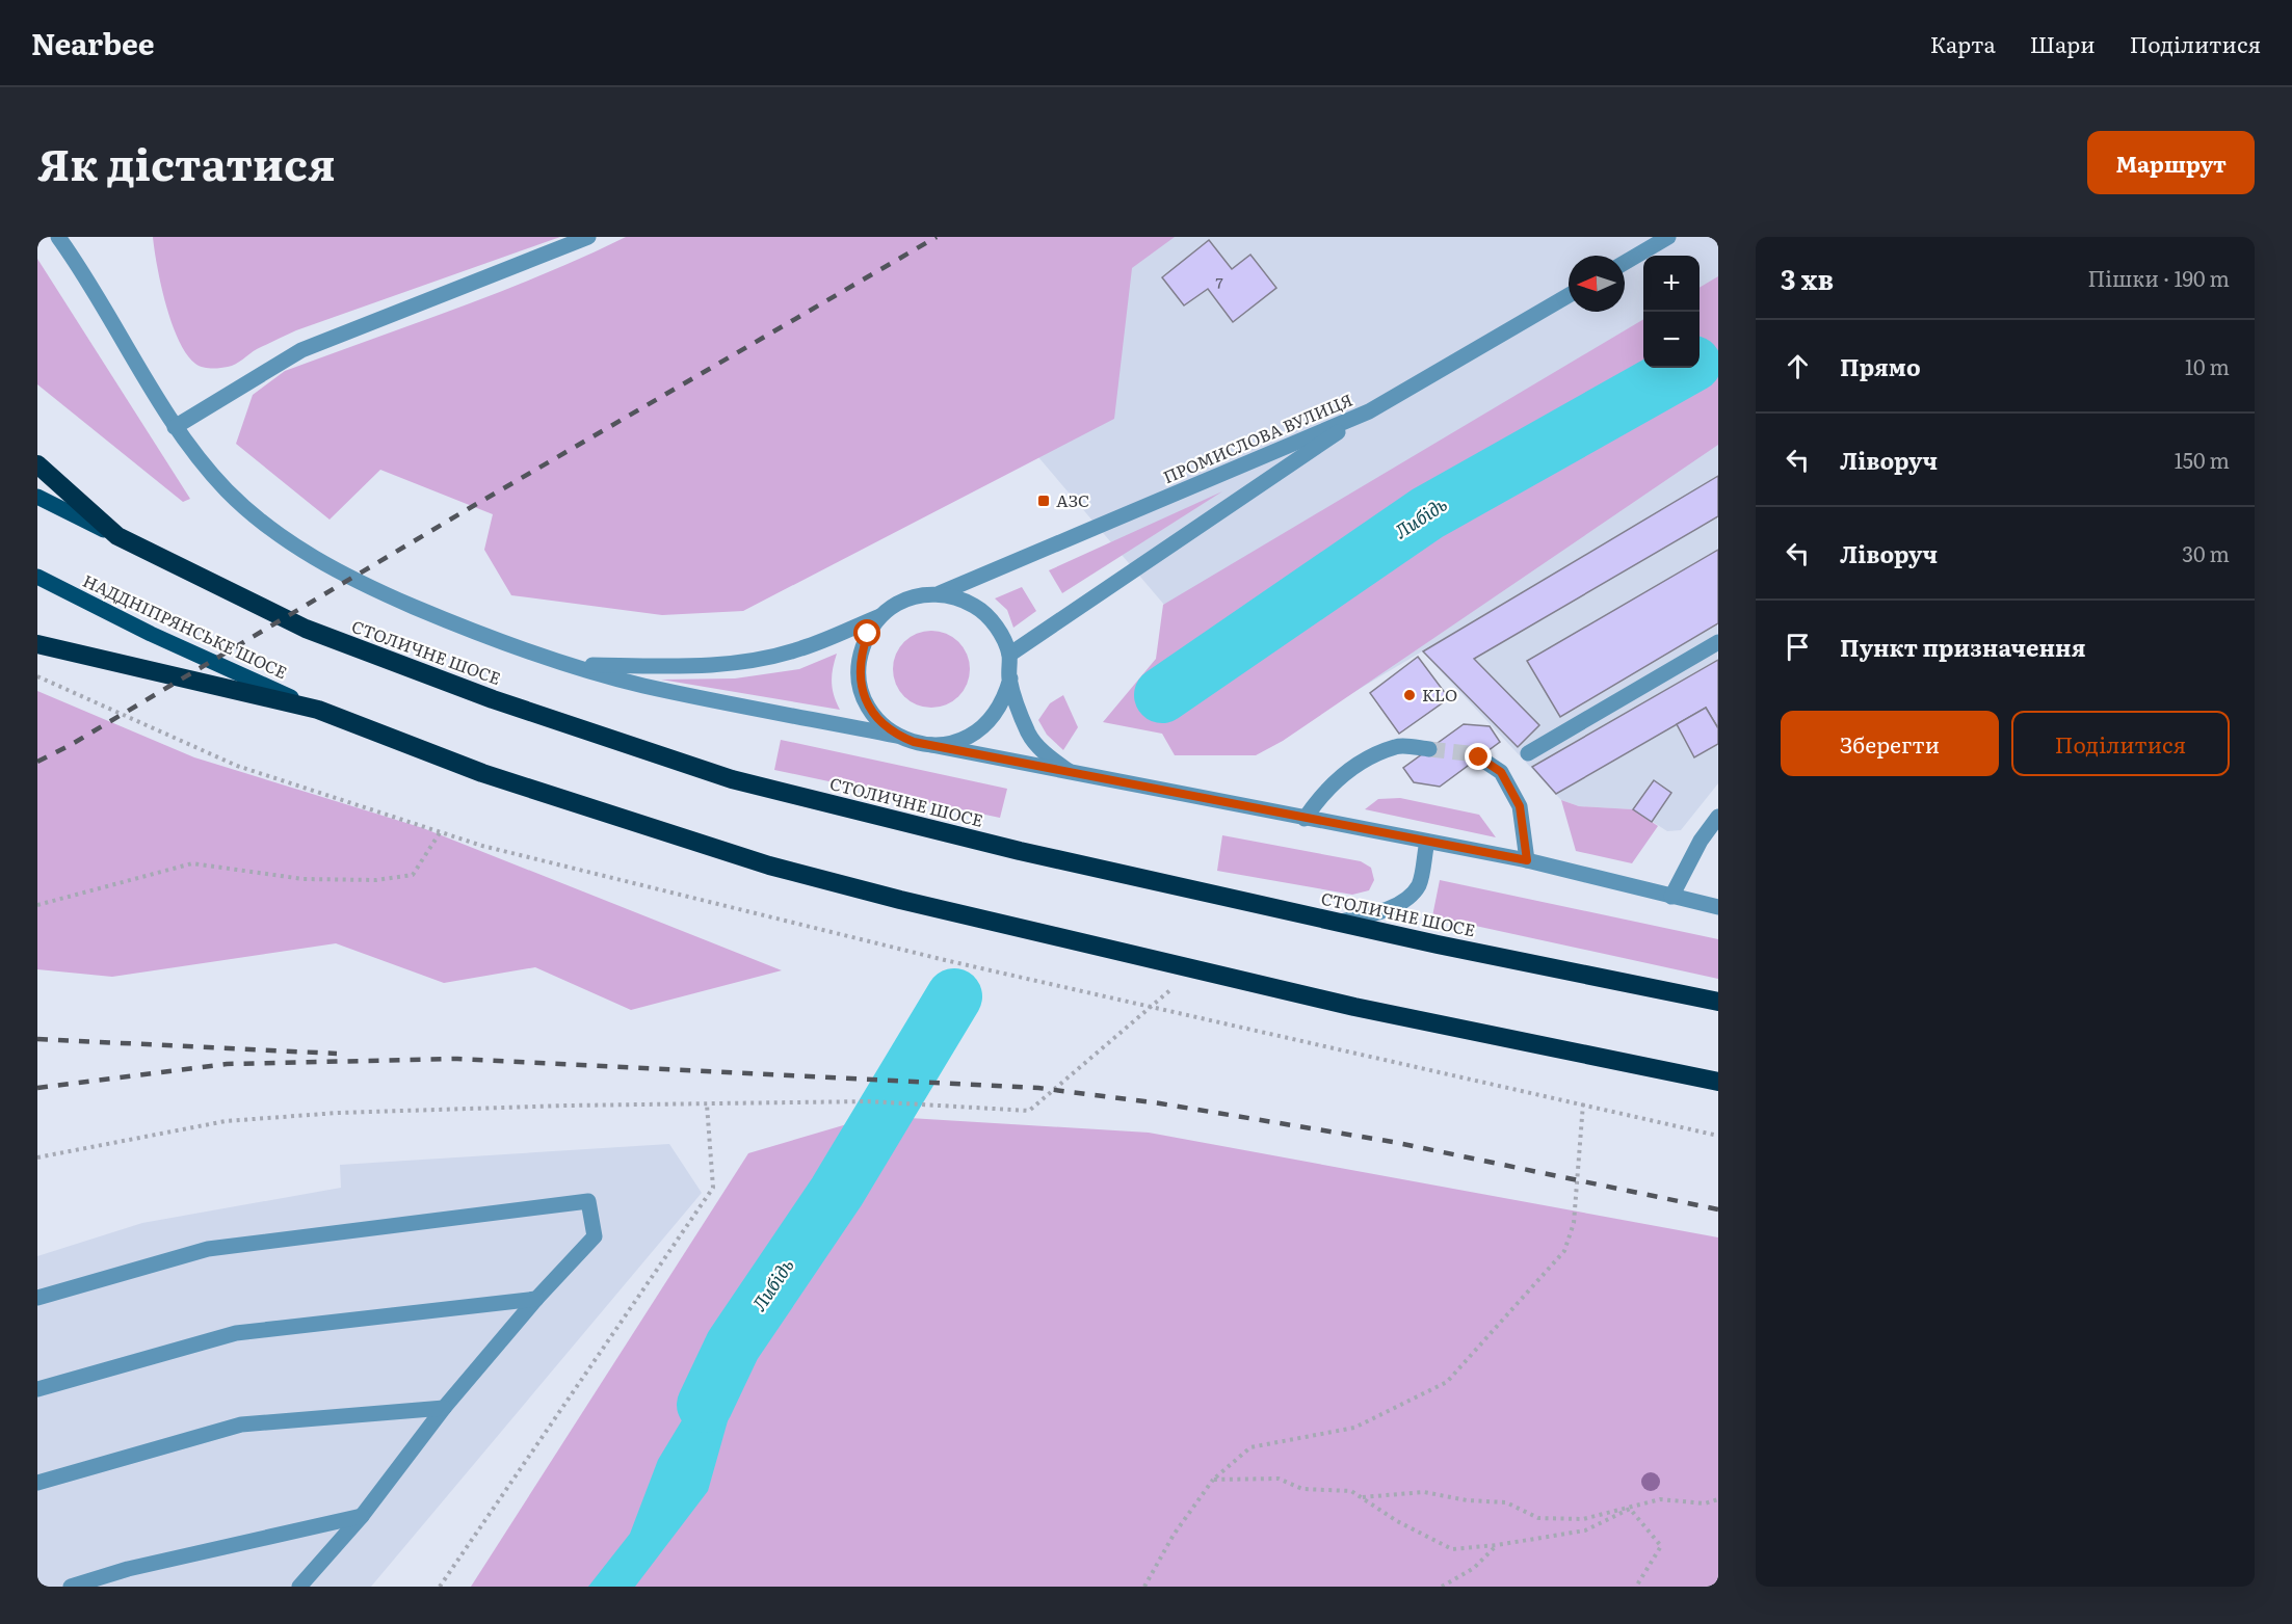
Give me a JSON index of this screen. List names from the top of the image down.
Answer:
{
  "streets": {
    "highway": ["СТОЛИЧНЕ ШОСЕ"],
    "main road": ["НАДДНІПРЯНСЬКЕ ШОСЕ"],
    "street": ["ПРОМИСЛОВА ВУЛИЦЯ"]
  },
  "water": ["Либідь"],
  "places": {
    "transit": ["АЗС"],
    "other": ["KLO"]
  },
  "house_numbers": ["7"],
  "north": "left",
  "page": {
    "header": "Nearbee",
    "nav": ["Карта", "Шари", "Поділитися"],
    "title": "Як дістатися",
    "buttons": [
      "Маршрут",
      ["Зберегти", "Поділитися"]
    ],
    "heading": ["3 хв", "Пішки · 190 m"],
    "map_buttons": ["+", "−"],
    "list": [
      ["Прямо", "10 m"],
      ["Ліворуч", "150 m"],
      ["Ліворуч", "30 m"],
      "Пункт призначення"
    ]
  }
}
